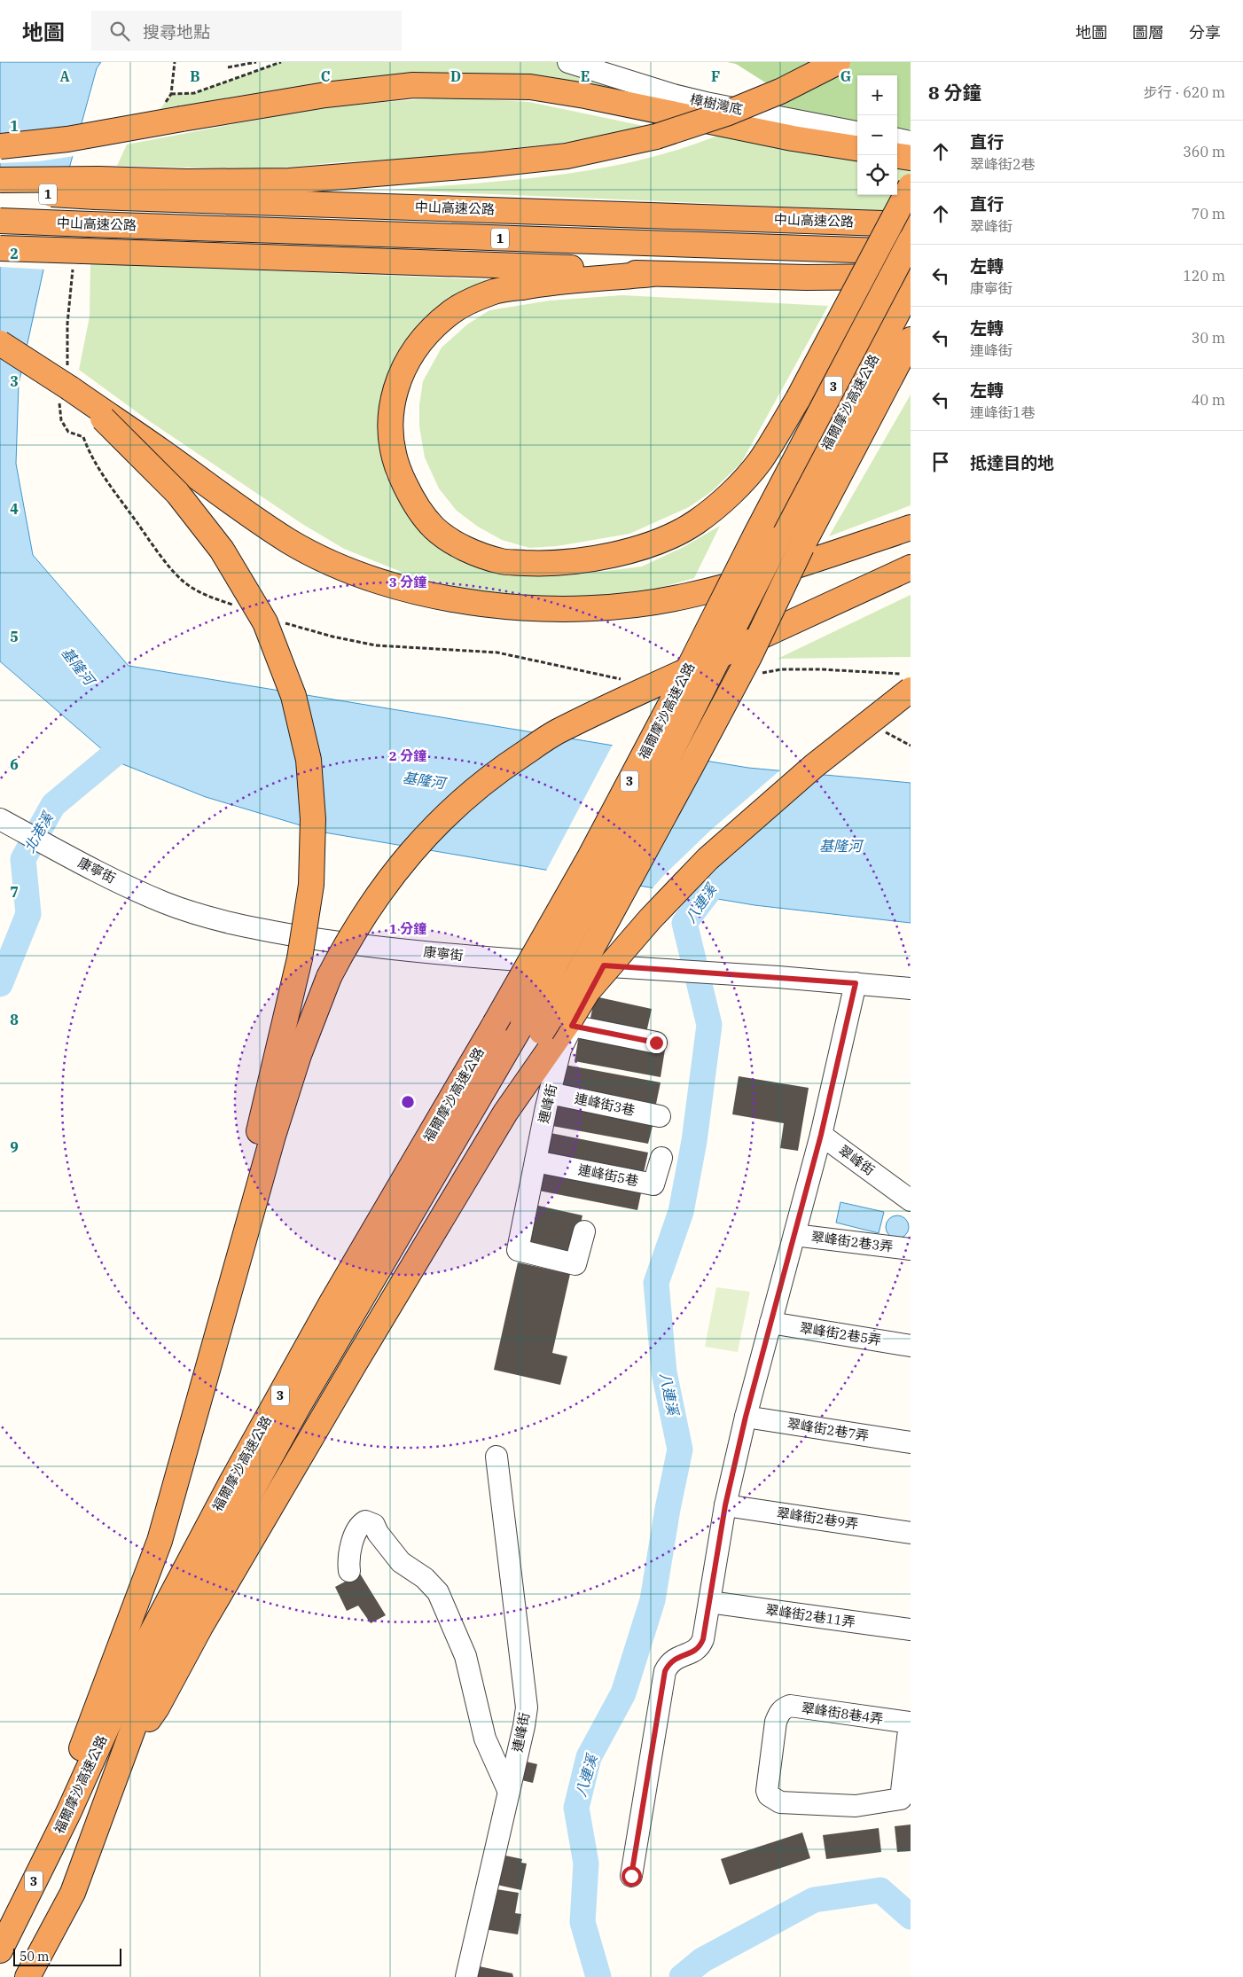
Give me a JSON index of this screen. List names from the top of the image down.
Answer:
{
  "streets": {
    "highway": [
      "1",
      "中山高速公路",
      "3",
      "福爾摩沙高速公路"
    ],
    "street": [
      "樟樹灣底",
      "康寧街",
      "連峰街",
      "連峰街3巷",
      "翠峰街",
      "連峰街5巷",
      "翠峰街2巷3弄",
      "翠峰街2巷5弄",
      "翠峰街2巷7弄",
      "翠峰街2巷9弄",
      "翠峰街2巷11弄",
      "翠峰街8巷4弄"
    ]
  },
  "crossings": [
    ["康寧街", "連峰街"],
    ["連峰街", "連峰街3巷"],
    ["連峰街", "連峰街5巷"]
  ],
  "water": ["基隆河", "北港溪", "八連溪"],
  "scale_bar": "50 m",
  "page": {
    "header": "地圖",
    "search": "搜尋地點",
    "nav": ["地圖", "圖層", "分享"],
    "heading": ["8 分鐘", "步行 · 620 m"],
    "map_buttons": ["+", "−"],
    "list": [
      ["直行", "翠峰街2巷", "360 m"],
      ["直行", "翠峰街", "70 m"],
      ["左轉", "康寧街", "120 m"],
      ["左轉", "連峰街", "30 m"],
      ["左轉", "連峰街1巷", "40 m"],
      "抵達目的地"
    ],
    "scale": "50 m"
  },
  "grid": {
    "columns": [
      "A",
      "B",
      "C",
      "D",
      "E",
      "F",
      "G"
    ],
    "rows": [
      "1",
      "2",
      "3",
      "4",
      "5",
      "6",
      "7",
      "8",
      "9"
    ]
  },
  "rings": ["3 分鐘", "2 分鐘", "1 分鐘"]
}
